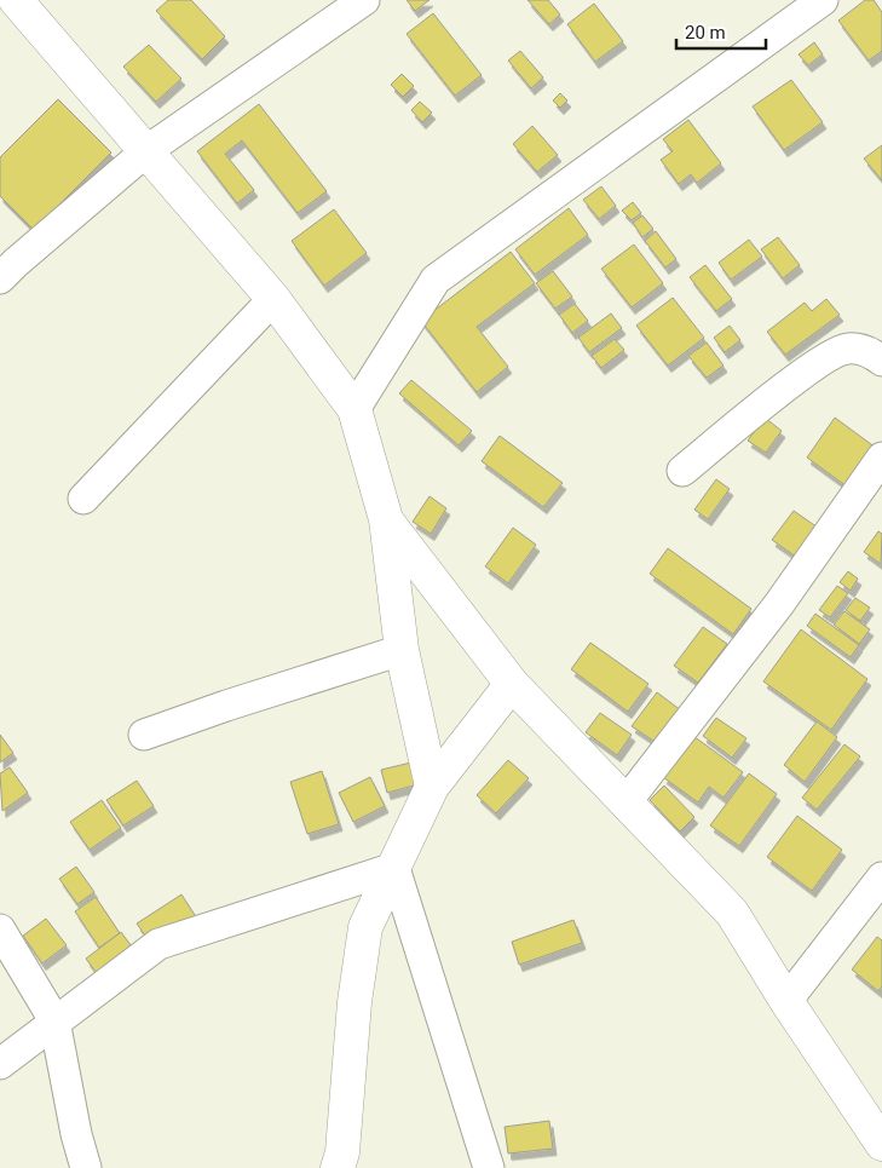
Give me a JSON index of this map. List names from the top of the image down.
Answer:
{
  "scale_bar": "20 m"
}
